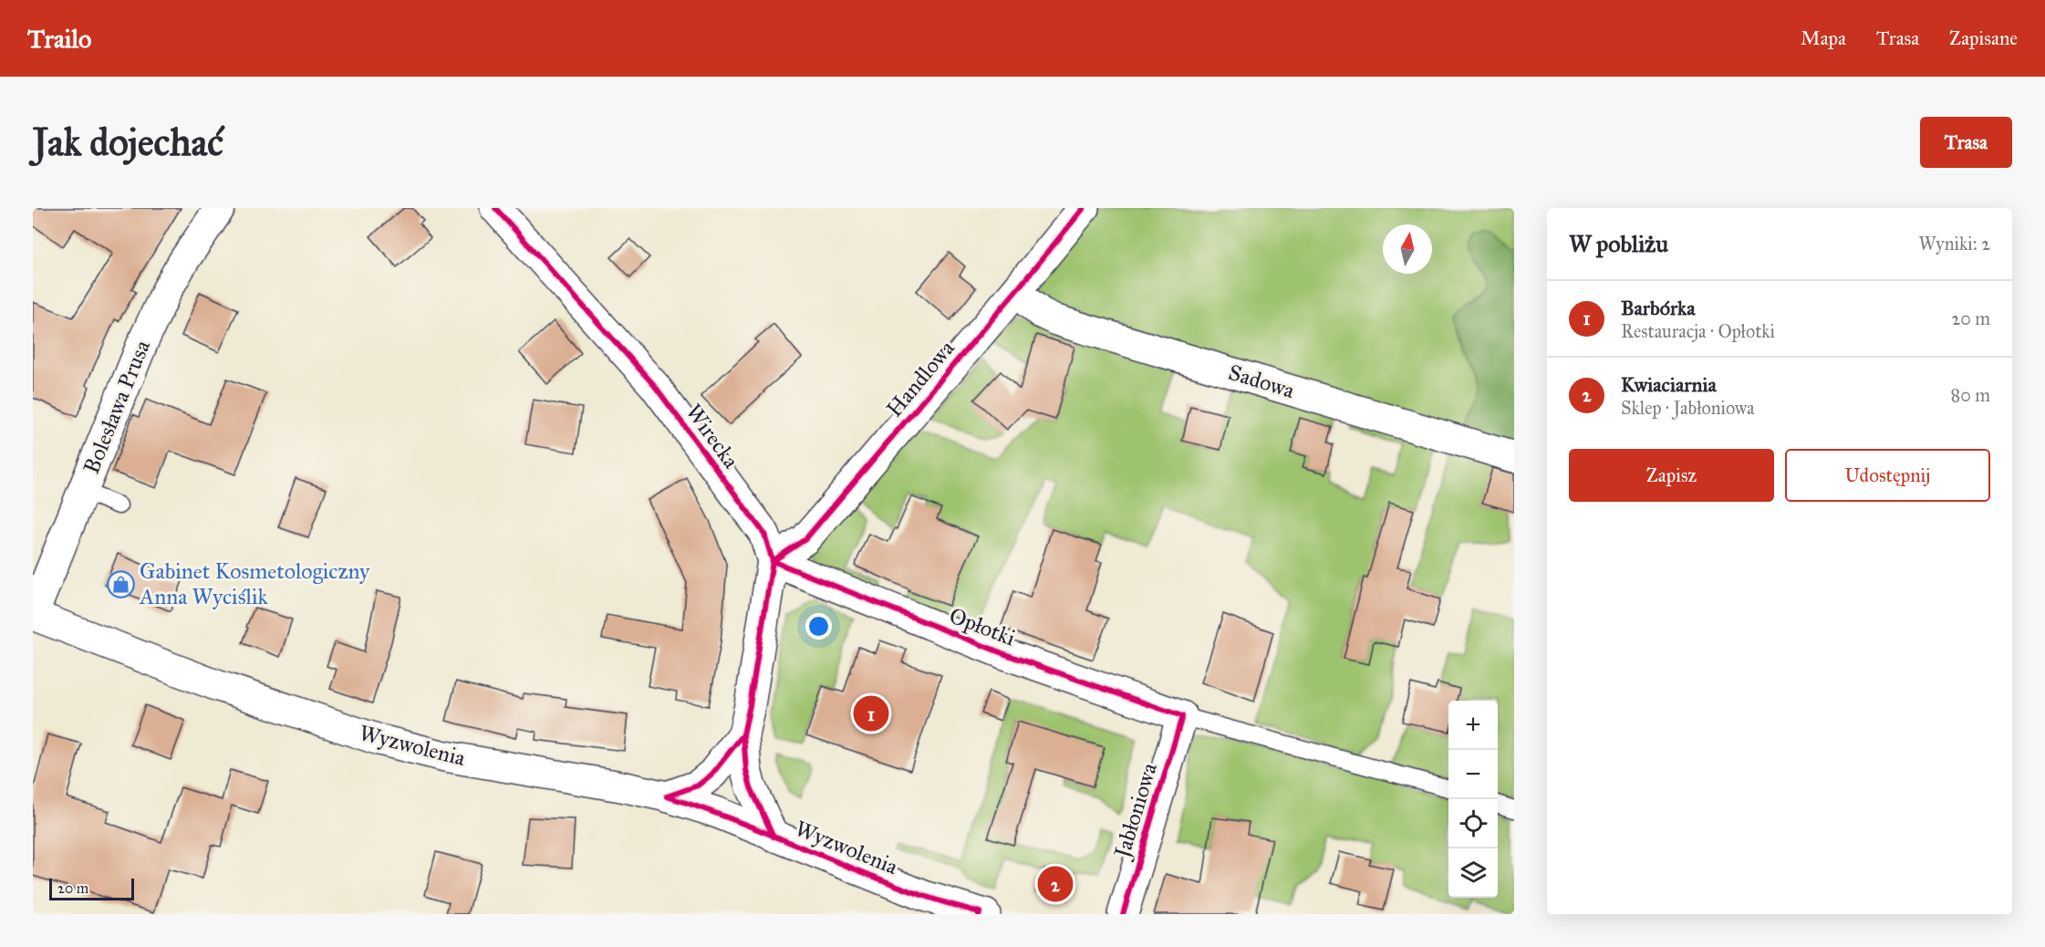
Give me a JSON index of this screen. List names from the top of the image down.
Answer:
{
  "streets": {
    "street": [
      "Handlowa",
      "Sadowa",
      "Bolesława Prusa",
      "Wirecka",
      "Opłotki",
      "Wyzwolenia",
      "Jabłoniowa"
    ]
  },
  "crossings": [
    ["Handlowa", "Sadowa"],
    ["Handlowa", "Wirecka"],
    ["Handlowa", "Opłotki"],
    ["Bolesława Prusa", "Wyzwolenia"],
    ["Wirecka", "Opłotki"],
    ["Wirecka", "Wyzwolenia"],
    ["Opłotki", "Jabłoniowa"]
  ],
  "places": {
    "shop": ["Gabinet Kosmetologiczny Anna Wyciślik"]
  },
  "scale_bar": "20 m",
  "north": "top",
  "page": {
    "header": "Trailo",
    "nav": ["Mapa", "Trasa", "Zapisane"],
    "buttons": [
      "Trasa",
      ["Zapisz", "Udostępnij"]
    ],
    "title": "Jak dojechać",
    "heading": ["W pobliżu", "Wyniki: 2"],
    "list": [
      {
        "mark": "1",
        "name": "Barbórka",
        "note": "Restauracja · Opłotki",
        "value": "20 m"
      },
      {
        "mark": "2",
        "name": "Kwiaciarnia",
        "note": "Sklep · Jabłoniowa",
        "value": "80 m"
      }
    ],
    "pins": ["1", "2"],
    "map_buttons": ["+", "−"],
    "scale": "20 m"
  }
}
